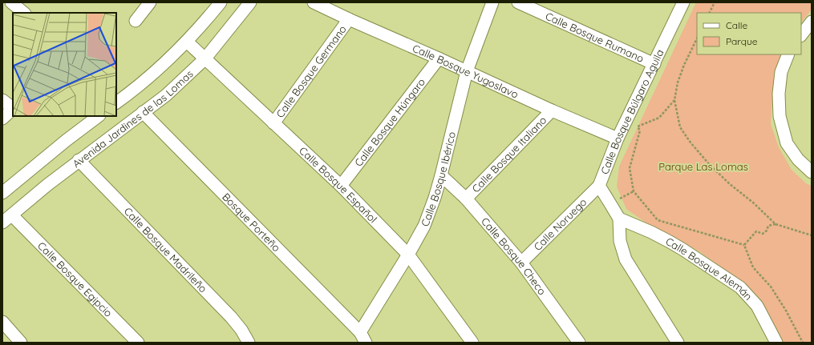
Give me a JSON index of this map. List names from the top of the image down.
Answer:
{
  "streets": {
    "street": [
      "Calle Bosque Rumano",
      "Calle Bosque Germano",
      "Calle Bosque Yugoslavo",
      "Calle Bosque Búlgaro Aguila",
      "Avenida Jardines de las Lomas",
      "Calle Bosque Húngaro",
      "Calle Bosque Italiano",
      "Calle Bosque Ibérico",
      "Calle Bosque Español",
      "Bosque Porteño",
      "Calle Noruego",
      "Calle Bosque Madrileño",
      "Calle Bosque Checo",
      "Calle Bosque Alemán",
      "Calle Bosque Egipcio"
    ]
  },
  "crossings": [
    ["Calle Bosque Rumano", "Calle Bosque Búlgaro Aguila"],
    ["Calle Bosque Germano", "Calle Bosque Yugoslavo"],
    ["Calle Bosque Germano", "Calle Bosque Español"],
    ["Calle Bosque Yugoslavo", "Calle Bosque Búlgaro Aguila"],
    ["Calle Bosque Yugoslavo", "Calle Bosque Húngaro"],
    ["Calle Bosque Yugoslavo", "Calle Bosque Italiano"],
    ["Calle Bosque Yugoslavo", "Calle Bosque Ibérico"],
    ["Calle Bosque Búlgaro Aguila", "Calle Noruego"],
    ["Calle Bosque Búlgaro Aguila", "Calle Bosque Alemán"],
    ["Avenida Jardines de las Lomas", "Calle Bosque Español"],
    ["Avenida Jardines de las Lomas", "Bosque Porteño"],
    ["Avenida Jardines de las Lomas", "Calle Bosque Madrileño"],
    ["Avenida Jardines de las Lomas", "Calle Bosque Egipcio"],
    ["Calle Bosque Húngaro", "Calle Bosque Español"],
    ["Calle Bosque Italiano", "Calle Bosque Checo"],
    ["Calle Bosque Ibérico", "Calle Bosque Español"],
    ["Calle Bosque Ibérico", "Bosque Porteño"],
    ["Calle Bosque Ibérico", "Calle Bosque Checo"],
    ["Calle Noruego", "Calle Bosque Checo"]
  ],
  "parks": ["Parque Las Lomas"],
  "legend": ["Calle", "Parque"]
}
